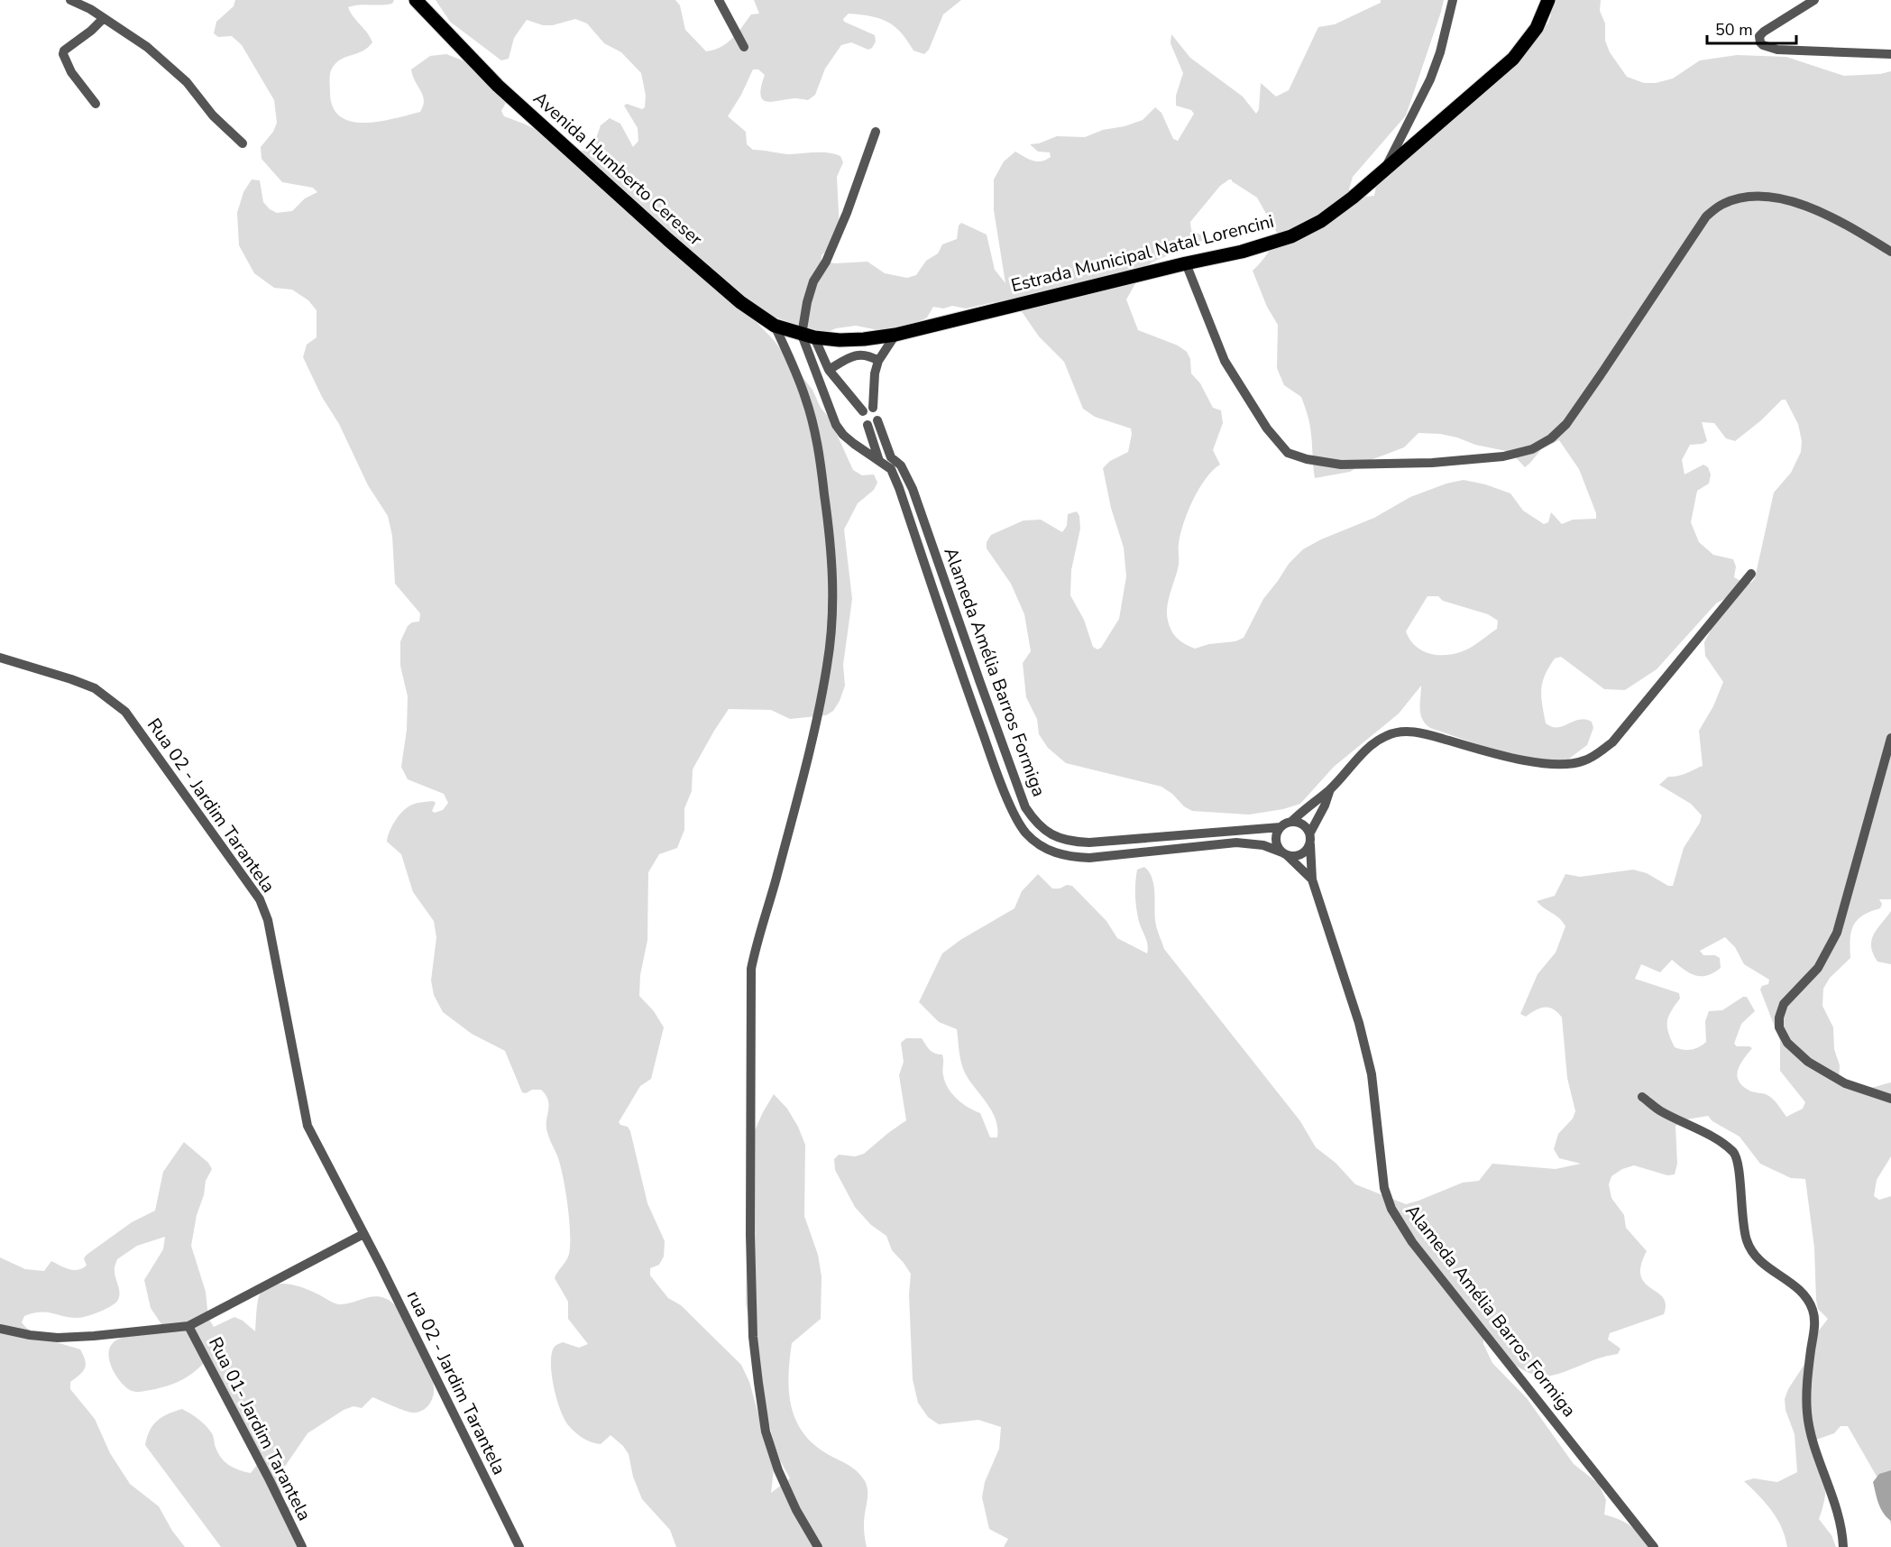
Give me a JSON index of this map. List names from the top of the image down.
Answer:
{
  "streets": {
    "main road": ["Avenida Humberto Cereser", "Estrada Municipal Natal Lorencini"],
    "street": [
      "Alameda Amélia Barros Formiga",
      "Rua 02 - Jardim Tarantela",
      "rua 02 - Jardim Tarantela",
      "Rua 01- Jardim Tarantela"
    ]
  },
  "crossings": [
    ["Avenida Humberto Cereser", "Estrada Municipal Natal Lorencini"],
    ["Avenida Humberto Cereser", "Alameda Amélia Barros Formiga"],
    ["Estrada Municipal Natal Lorencini", "Alameda Amélia Barros Formiga"],
    ["Rua 02 - Jardim Tarantela", "rua 02 - Jardim Tarantela"]
  ],
  "scale_bar": "50 m"
}
